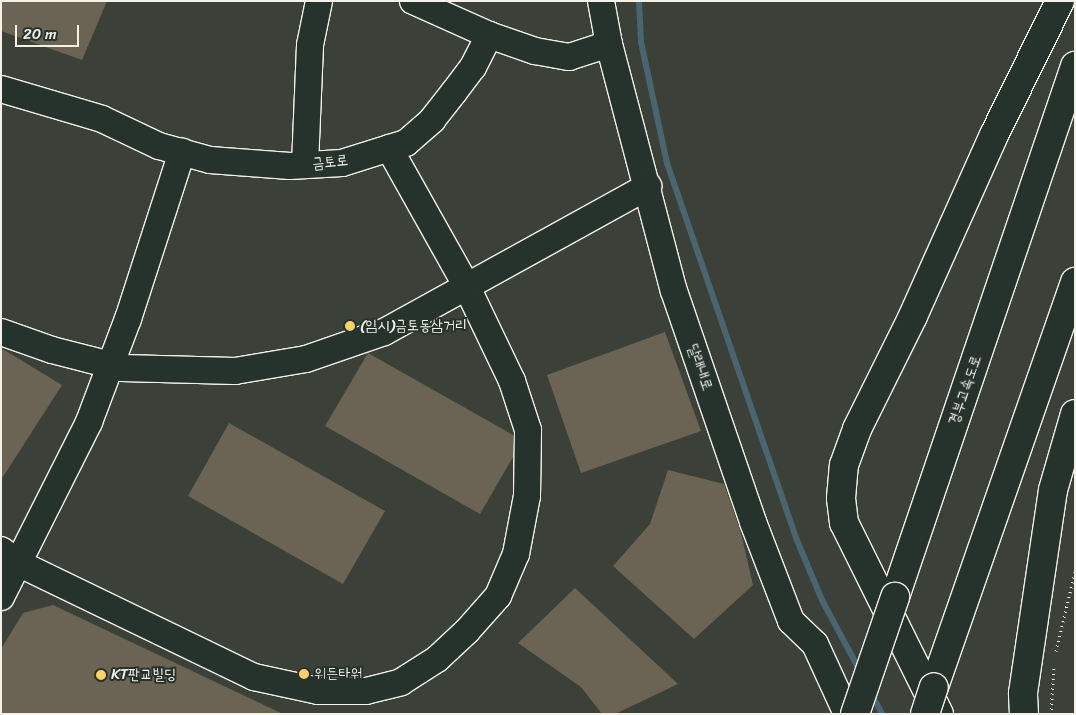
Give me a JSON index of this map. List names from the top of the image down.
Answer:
{
  "streets": {
    "highway": ["경부고속도로"],
    "street": ["금토로", "달래내로"]
  },
  "places": ["(임시)금토동삼거리", "위든타워", "KT판교빌딩"],
  "scale_bar": "20 m"
}
